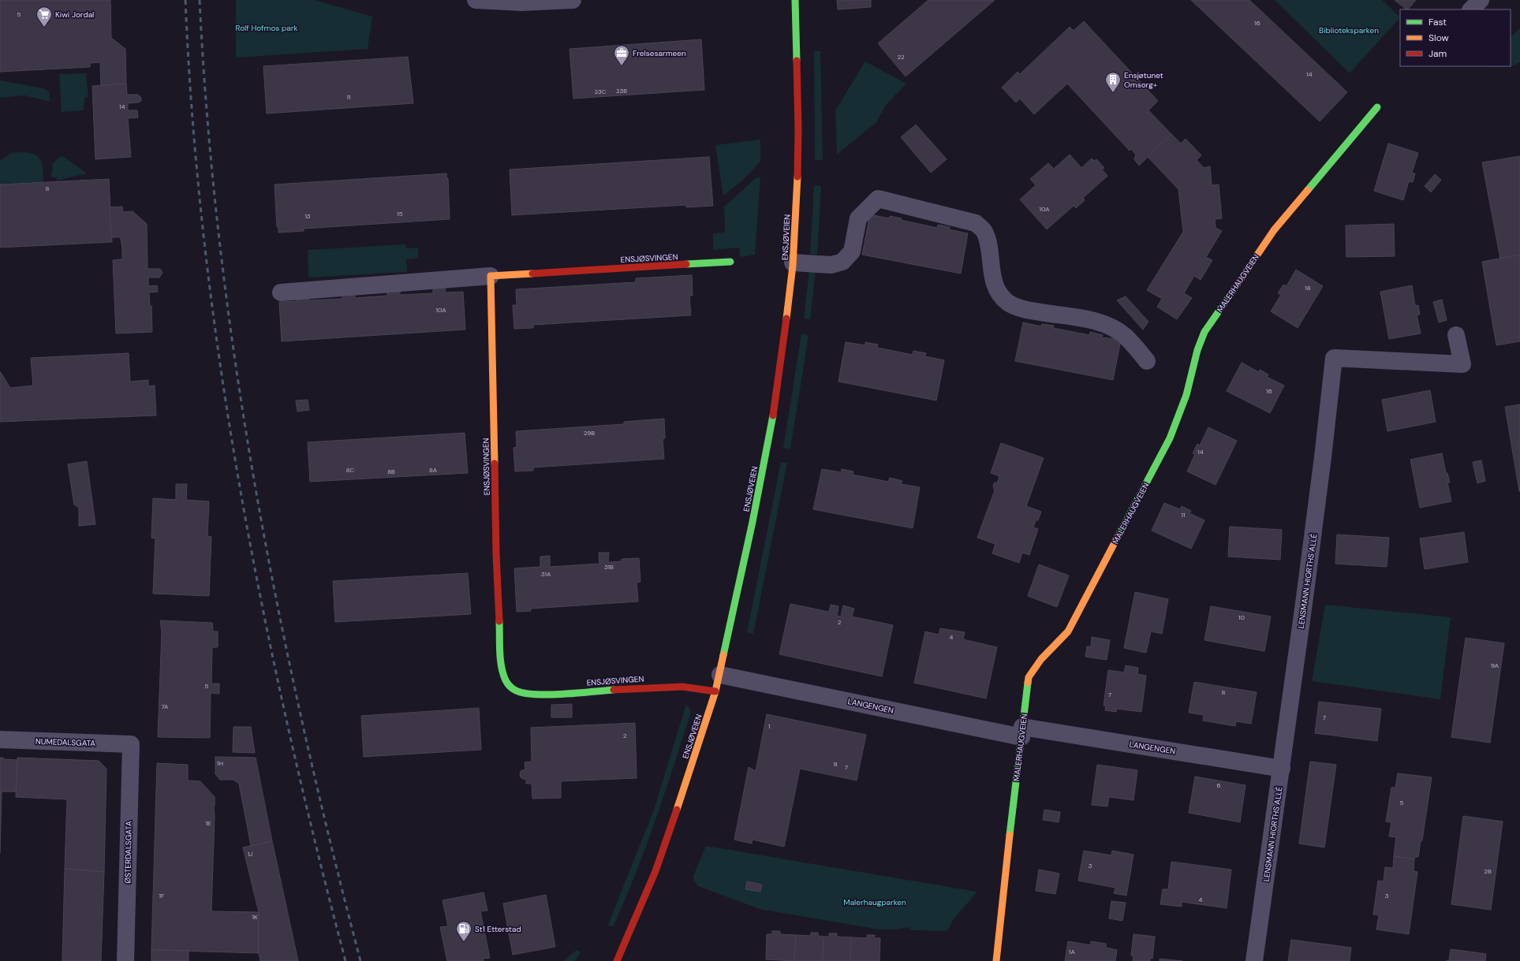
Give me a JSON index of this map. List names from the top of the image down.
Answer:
{
  "streets": {
    "street": [
      "ENSJØVEIEN",
      "ENSJØSVINGEN",
      "MALERHAUGVEIEN",
      "LENSMANN HIORTHS ALLÉ",
      "LANGENGEN",
      "NUMEDALSGATA",
      "ØSTERDALSGATA"
    ]
  },
  "crossings": [
    ["ENSJØVEIEN", "ENSJØSVINGEN"],
    ["ENSJØVEIEN", "LANGENGEN"],
    ["MALERHAUGVEIEN", "LANGENGEN"],
    ["LENSMANN HIORTHS ALLÉ", "LANGENGEN"],
    ["NUMEDALSGATA", "ØSTERDALSGATA"]
  ],
  "parks": ["Rolf Hofmos park", "Biblioteksparken", "Malerhaugparken"],
  "places": {
    "supermarket": ["Kiwi Jordal"],
    "office": ["Frelsesarmeen"],
    "building": ["Ensjøtunet Omsorg+"],
    "fuel station": ["St1 Etterstad"]
  },
  "house_numbers": [
    "5",
    "16",
    "22",
    "14",
    "23B",
    "23C",
    "11",
    "14",
    "8",
    "10A",
    "15",
    "13",
    "18",
    "10A",
    "16",
    "29B",
    "14",
    "8C",
    "8A",
    "8B",
    "11",
    "31B",
    "31A",
    "10",
    "2",
    "4",
    "9A",
    "5",
    "8",
    "7",
    "7A",
    "7",
    "1",
    "2",
    "1H",
    "9",
    "7",
    "6",
    "5",
    "1E",
    "1J",
    "3",
    "2B",
    "1F",
    "3",
    "4",
    "1K",
    "1A"
  ],
  "legend": ["Fast", "Slow", "Jam"]
}
